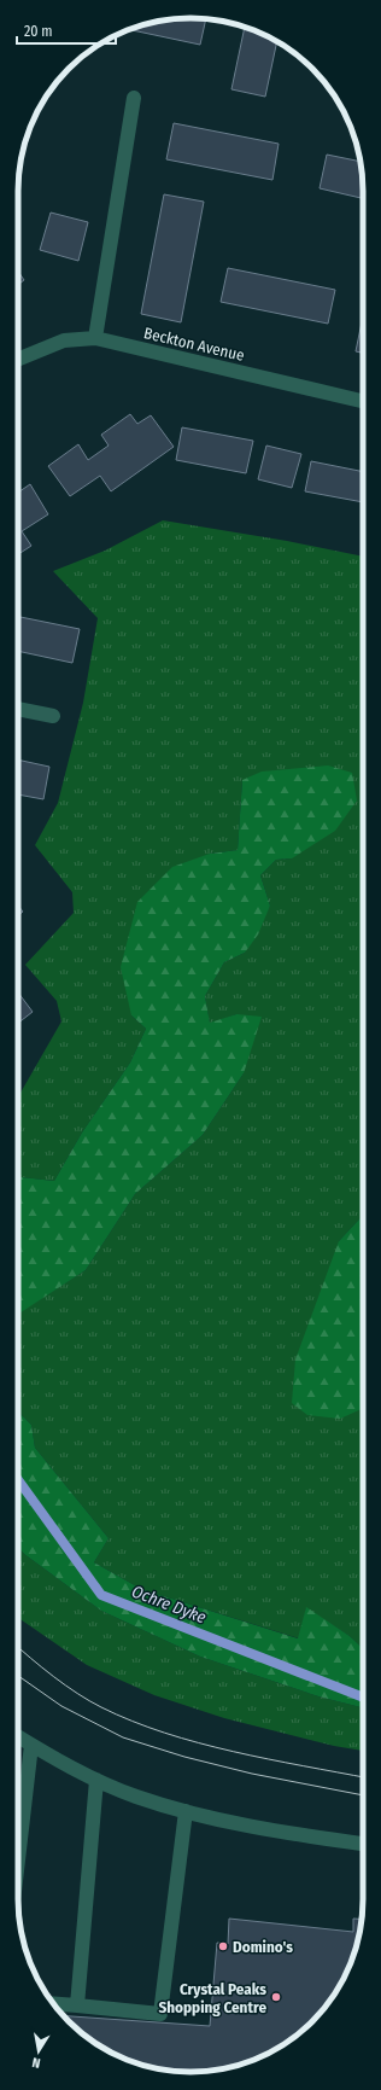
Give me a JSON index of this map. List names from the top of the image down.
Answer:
{
  "streets": {
    "street": ["Beckton Avenue"]
  },
  "water": ["Ochre Dyke"],
  "places": ["Domino's", "Crystal Peaks Shopping Centre"],
  "scale_bar": "20 m",
  "north": "bottom"
}
